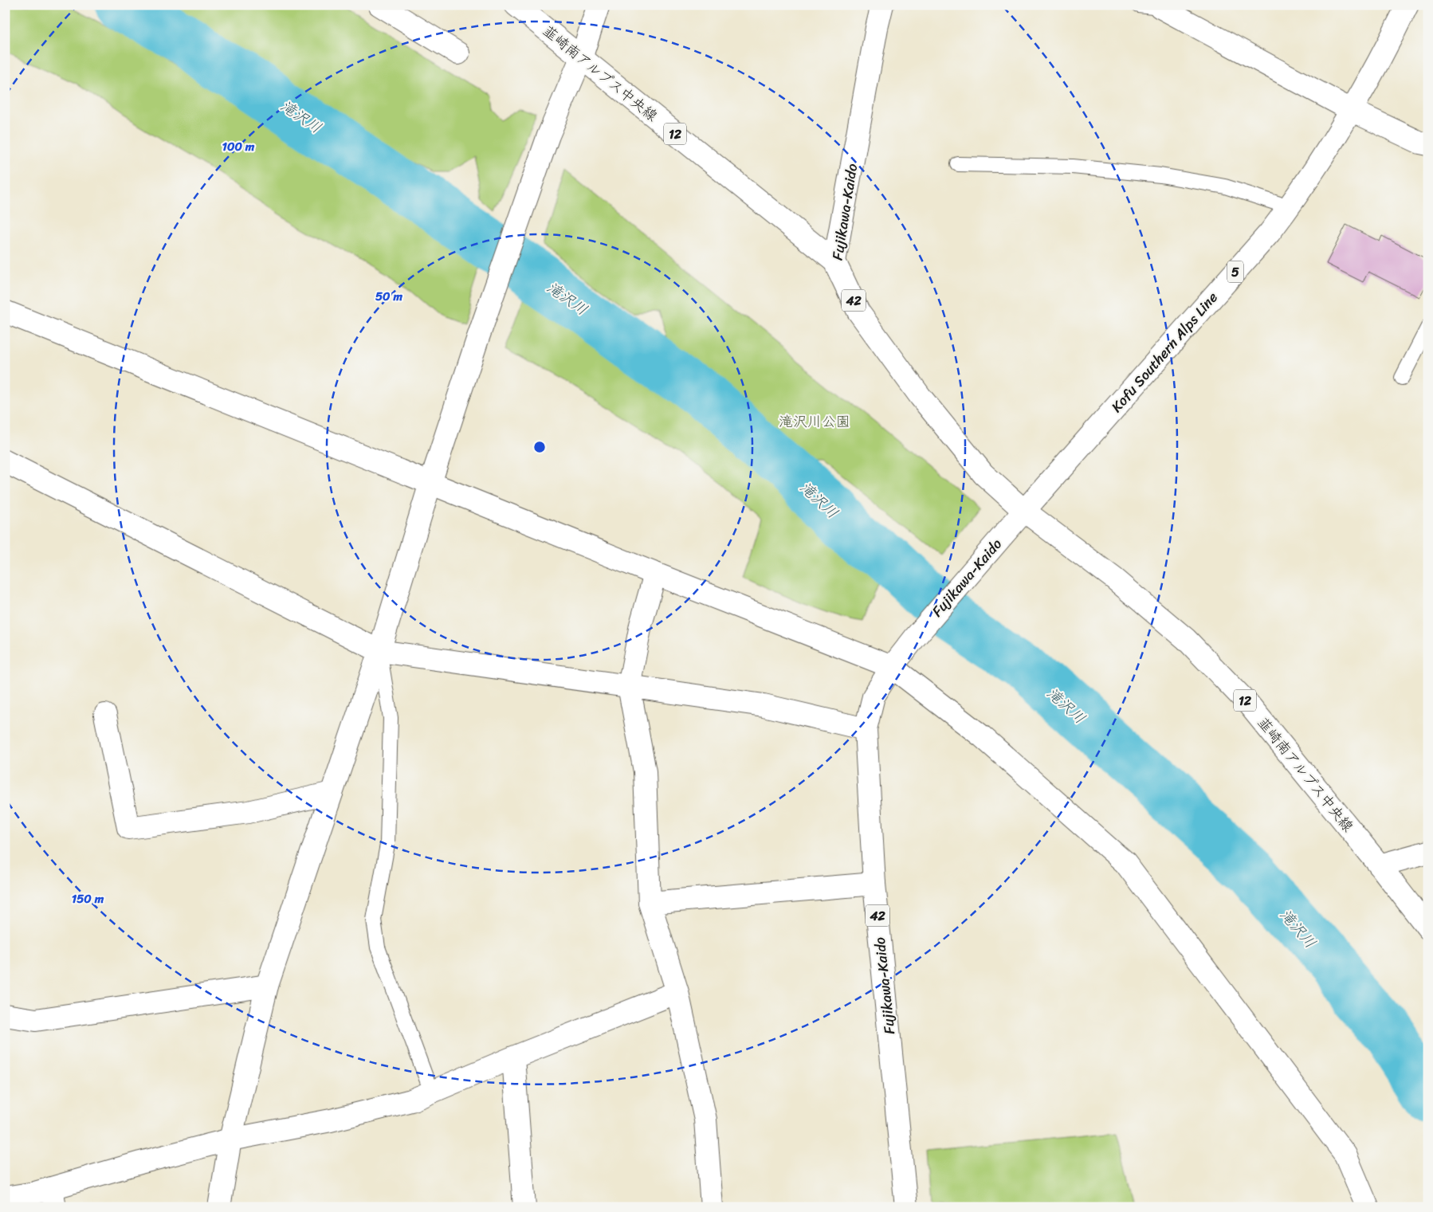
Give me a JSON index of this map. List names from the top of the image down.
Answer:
{
  "streets": {
    "street": [
      "韮崎南アルプス中央線",
      "12",
      "Fujikawa-Kaido",
      "5",
      "42",
      "Kofu Southern Alps Line"
    ]
  },
  "crossings": [
    ["韮崎南アルプス中央線", "Fujikawa-Kaido"],
    ["韮崎南アルプス中央線", "Kofu Southern Alps Line"],
    ["Fujikawa-Kaido", "Kofu Southern Alps Line"]
  ],
  "water": ["滝沢川"],
  "parks": ["滝沢川公園"],
  "rings": ["100 m", "50 m", "150 m"]
}
